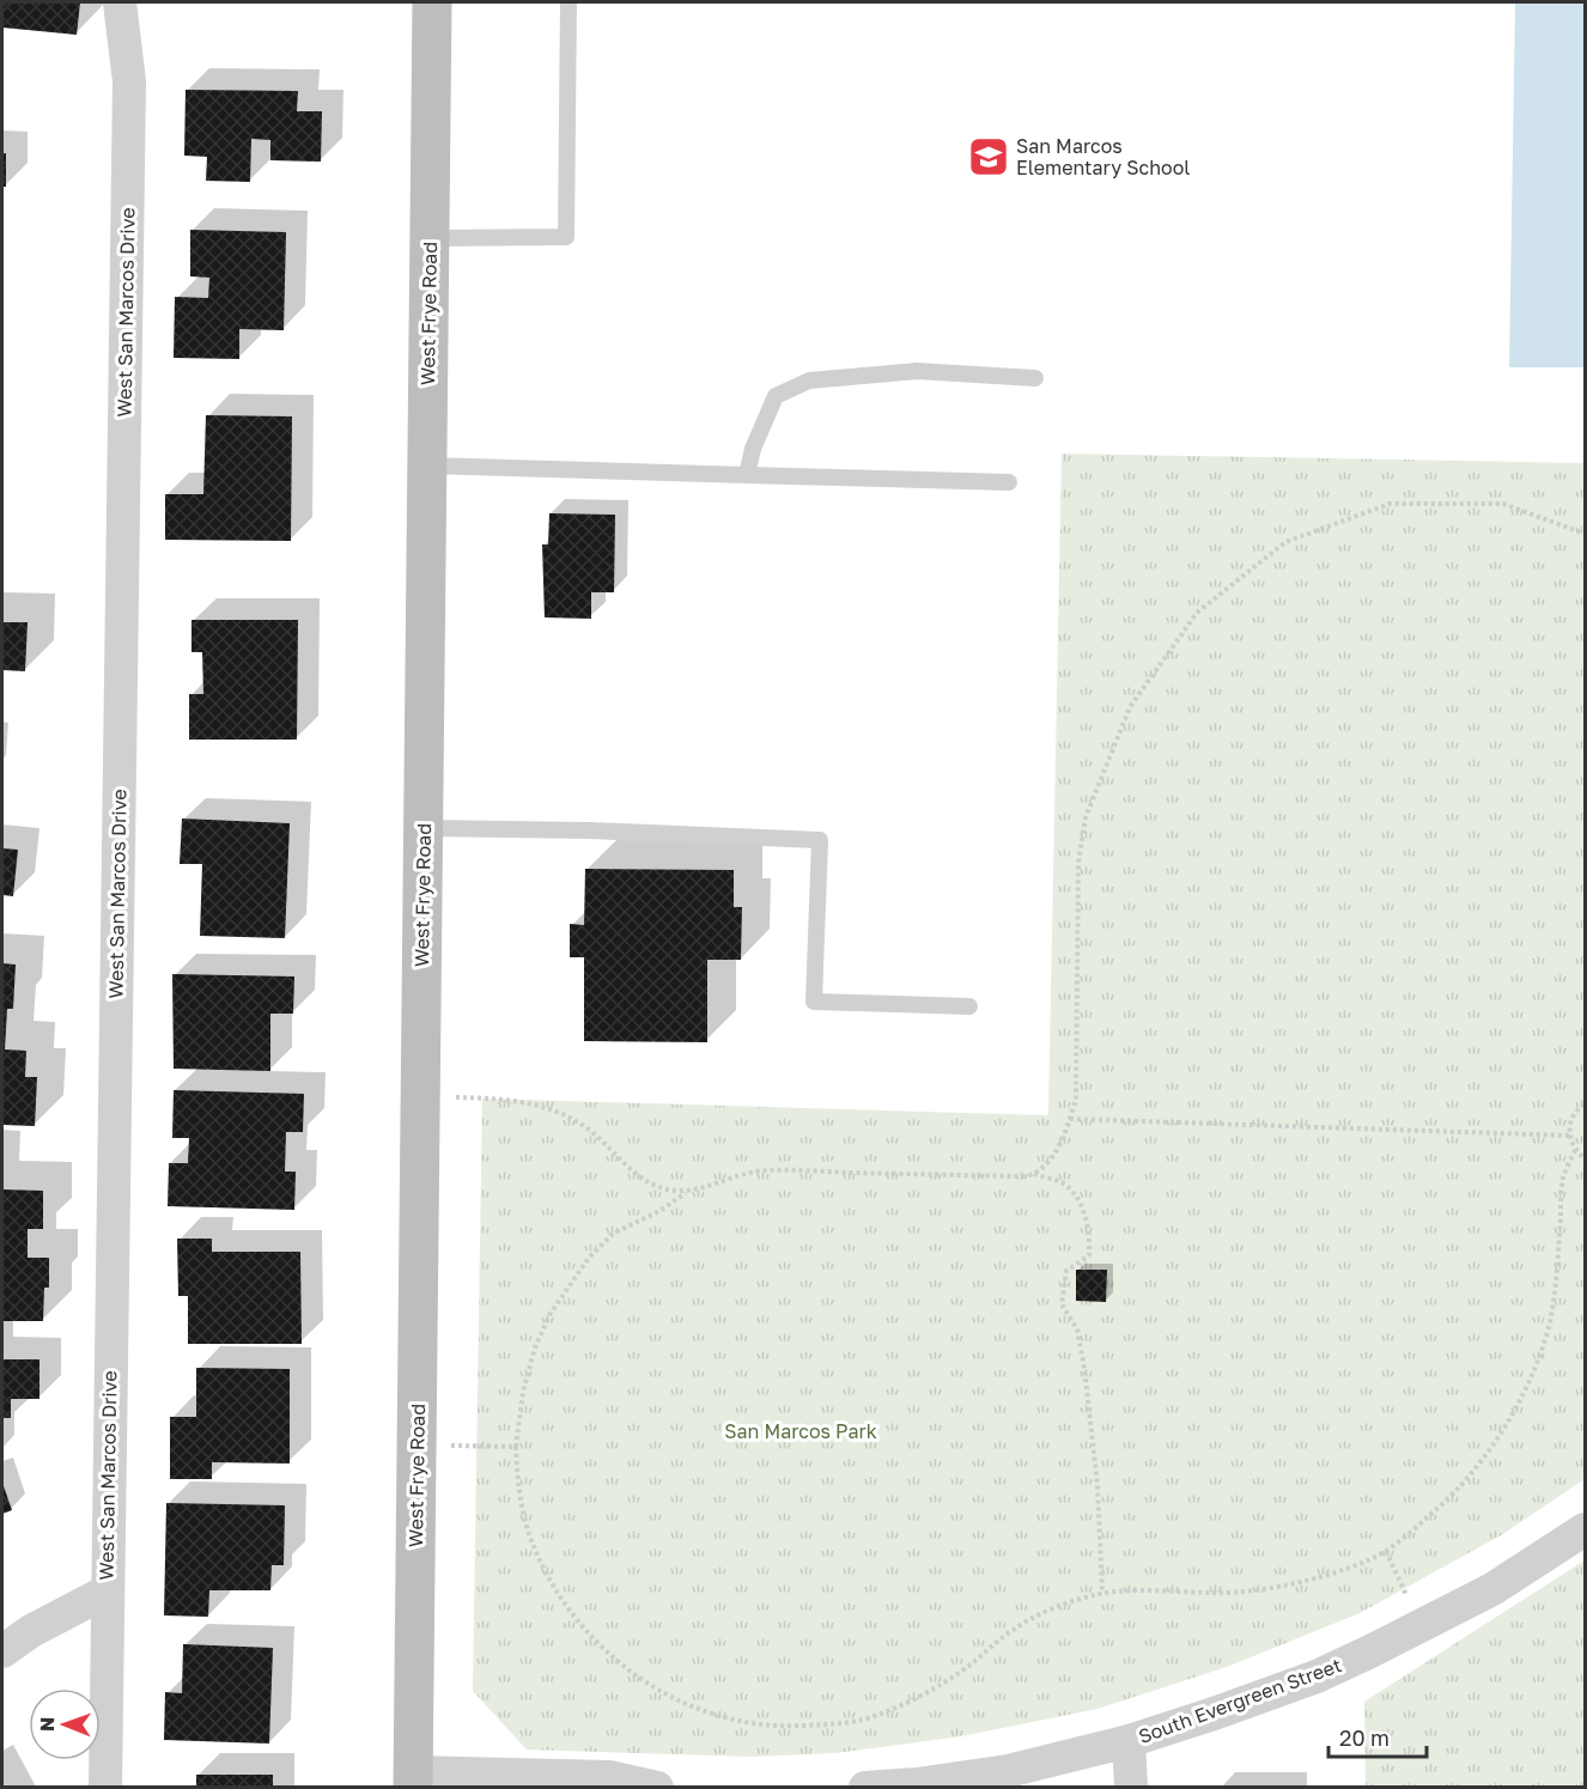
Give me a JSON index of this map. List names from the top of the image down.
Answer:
{
  "streets": {
    "street": ["West San Marcos Drive", "West Frye Road", "South Evergreen Street"]
  },
  "parks": ["San Marcos Park"],
  "places": {
    "school or university": ["San Marcos Elementary School"]
  },
  "scale_bar": "20 m",
  "north": "left"
}
